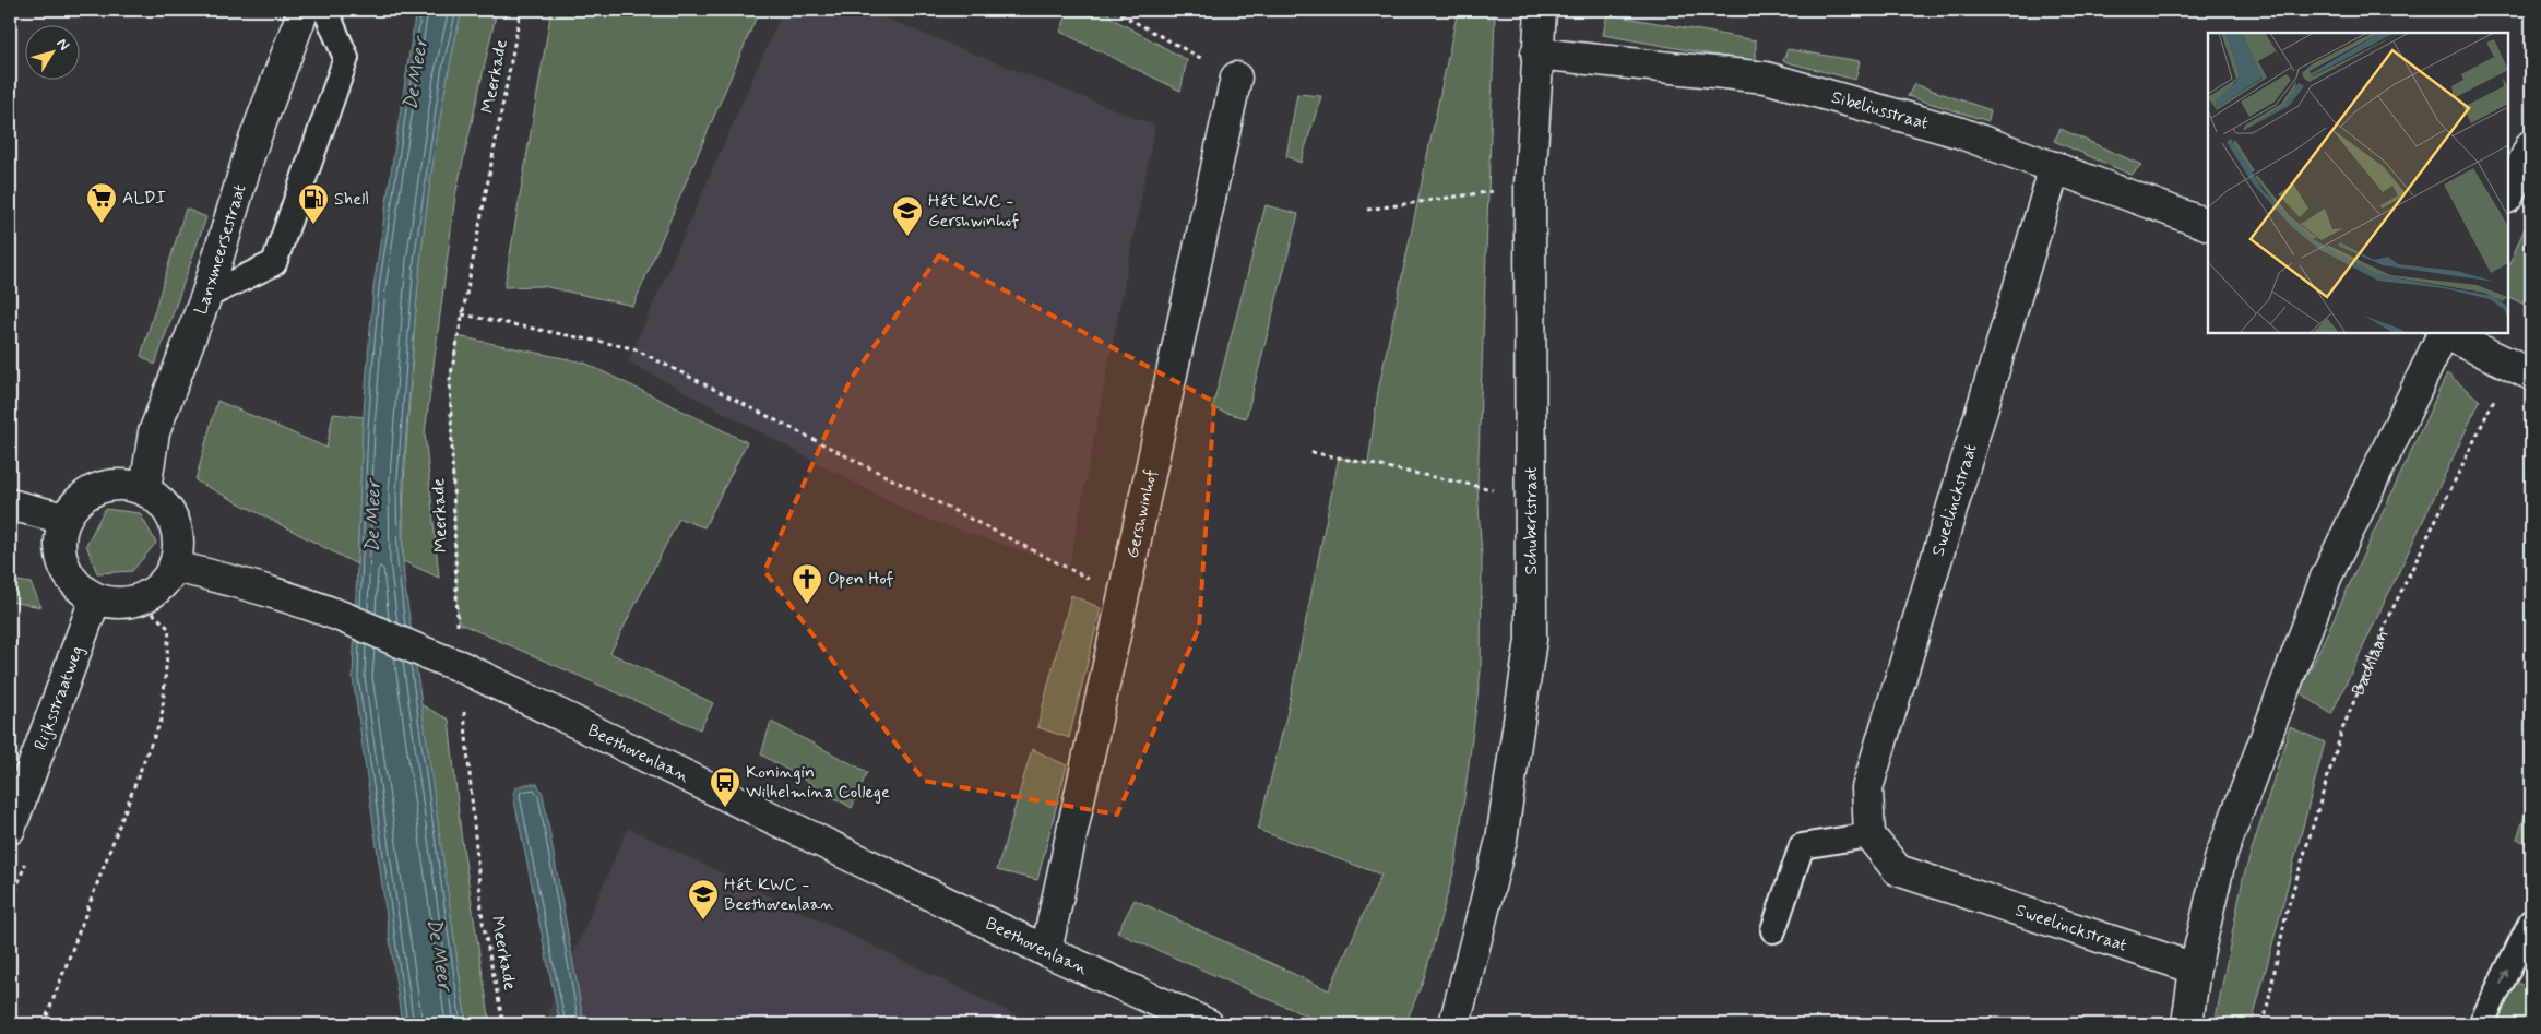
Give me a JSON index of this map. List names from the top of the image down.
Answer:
{
  "streets": {
    "street": [
      "Sibeliusstraat",
      "Lanxmeersestraat",
      "Sweelinckstraat",
      "Gershwinhof",
      "Schubertstraat",
      "Rijksstraatweg",
      "Beethovenlaan"
    ],
    "path": ["Meerkade", "Bachlaan"]
  },
  "crossings": [
    ["Meerkade", "Beethovenlaan"],
    ["Sibeliusstraat", "Sweelinckstraat"],
    ["Sibeliusstraat", "Schubertstraat"],
    ["Lanxmeersestraat", "Rijksstraatweg"],
    ["Lanxmeersestraat", "Beethovenlaan"],
    ["Gershwinhof", "Beethovenlaan"],
    ["Rijksstraatweg", "Beethovenlaan"]
  ],
  "water": ["De Meer"],
  "places": {
    "supermarket": ["ALDI"],
    "fuel station": ["Shell"],
    "school or university": ["Hét KWC - Gershwinhof", "Hét KWC - Beethovenlaan"],
    "church": ["Open Hof"],
    "bus stop": ["Koningin Wilhelmina College"]
  },
  "north": "top right"
}
